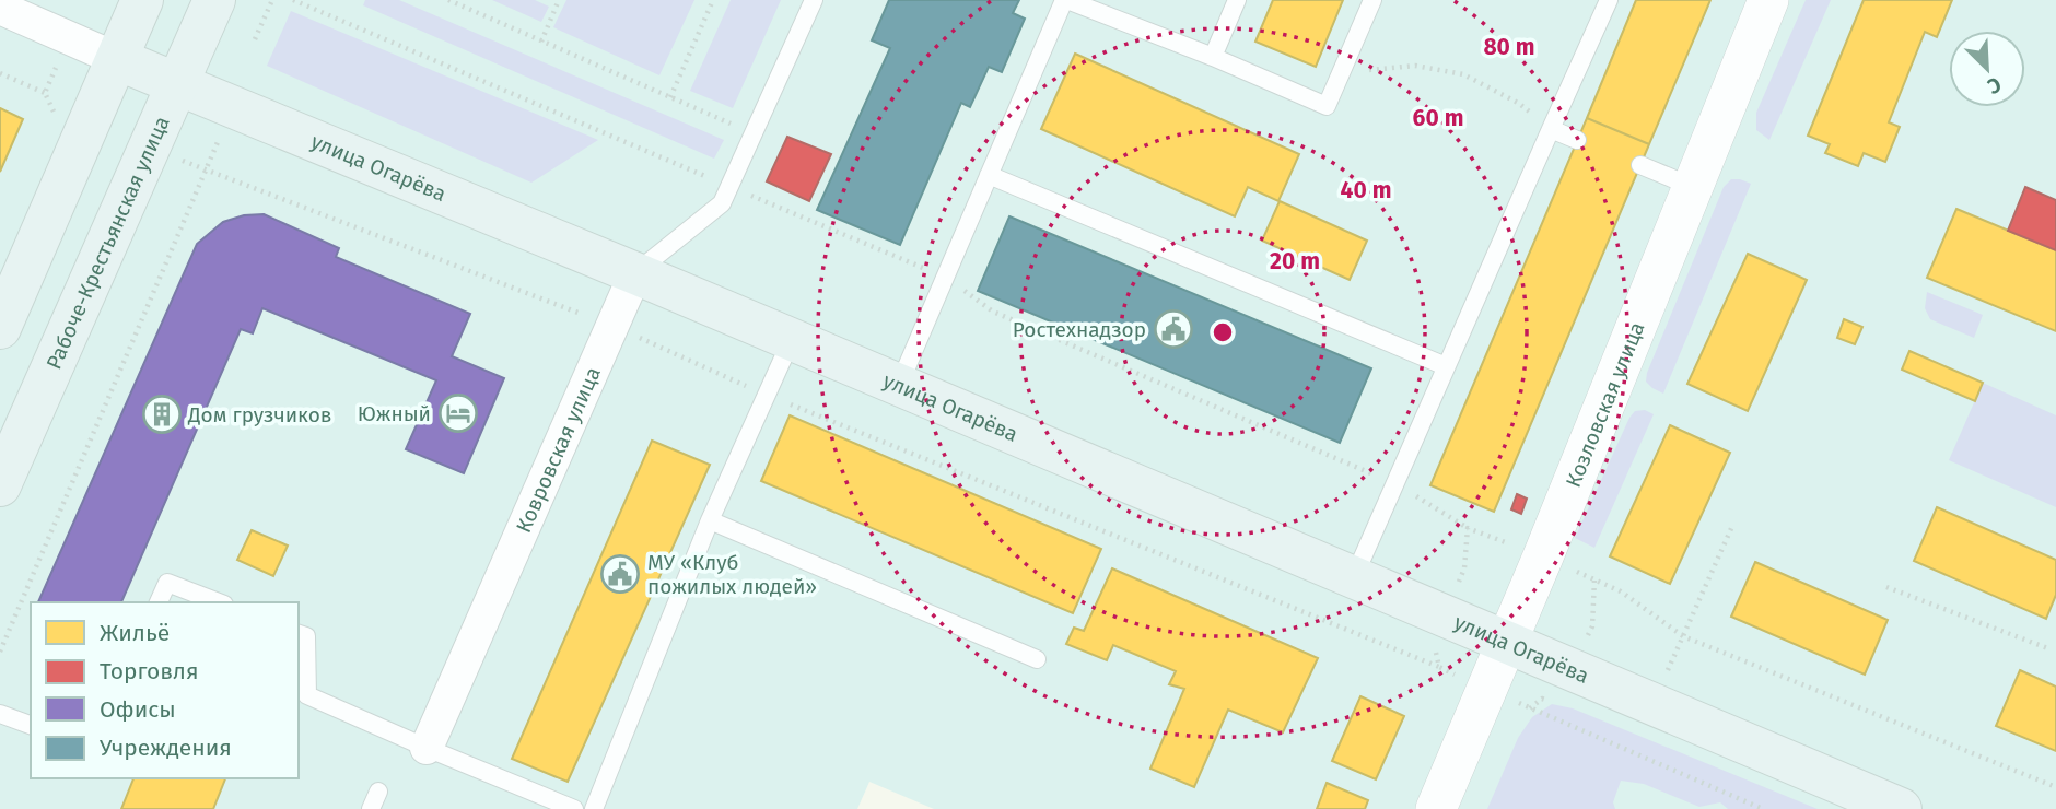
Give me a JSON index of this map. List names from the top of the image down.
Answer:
{
  "streets": {
    "main road": ["улица Огарёва", "Рабоче-Крестьянская улица"],
    "street": ["Козловская улица", "Ковровская улица"]
  },
  "crossings": [
    ["улица Огарёва", "Рабоче-Крестьянская улица"],
    ["улица Огарёва", "Козловская улица"],
    ["улица Огарёва", "Ковровская улица"]
  ],
  "places": {
    "public building": ["Ростехнадзор", "МУ «Клуб пожилых людей»"],
    "hotel": ["Южный"],
    "building": ["Дом грузчиков"]
  },
  "legend": [
    "Жильё",
    "Торговля",
    "Офисы",
    "Учреждения"
  ],
  "north": "bottom right",
  "rings": [
    "80 m",
    "60 m",
    "40 m",
    "20 m"
  ]
}
